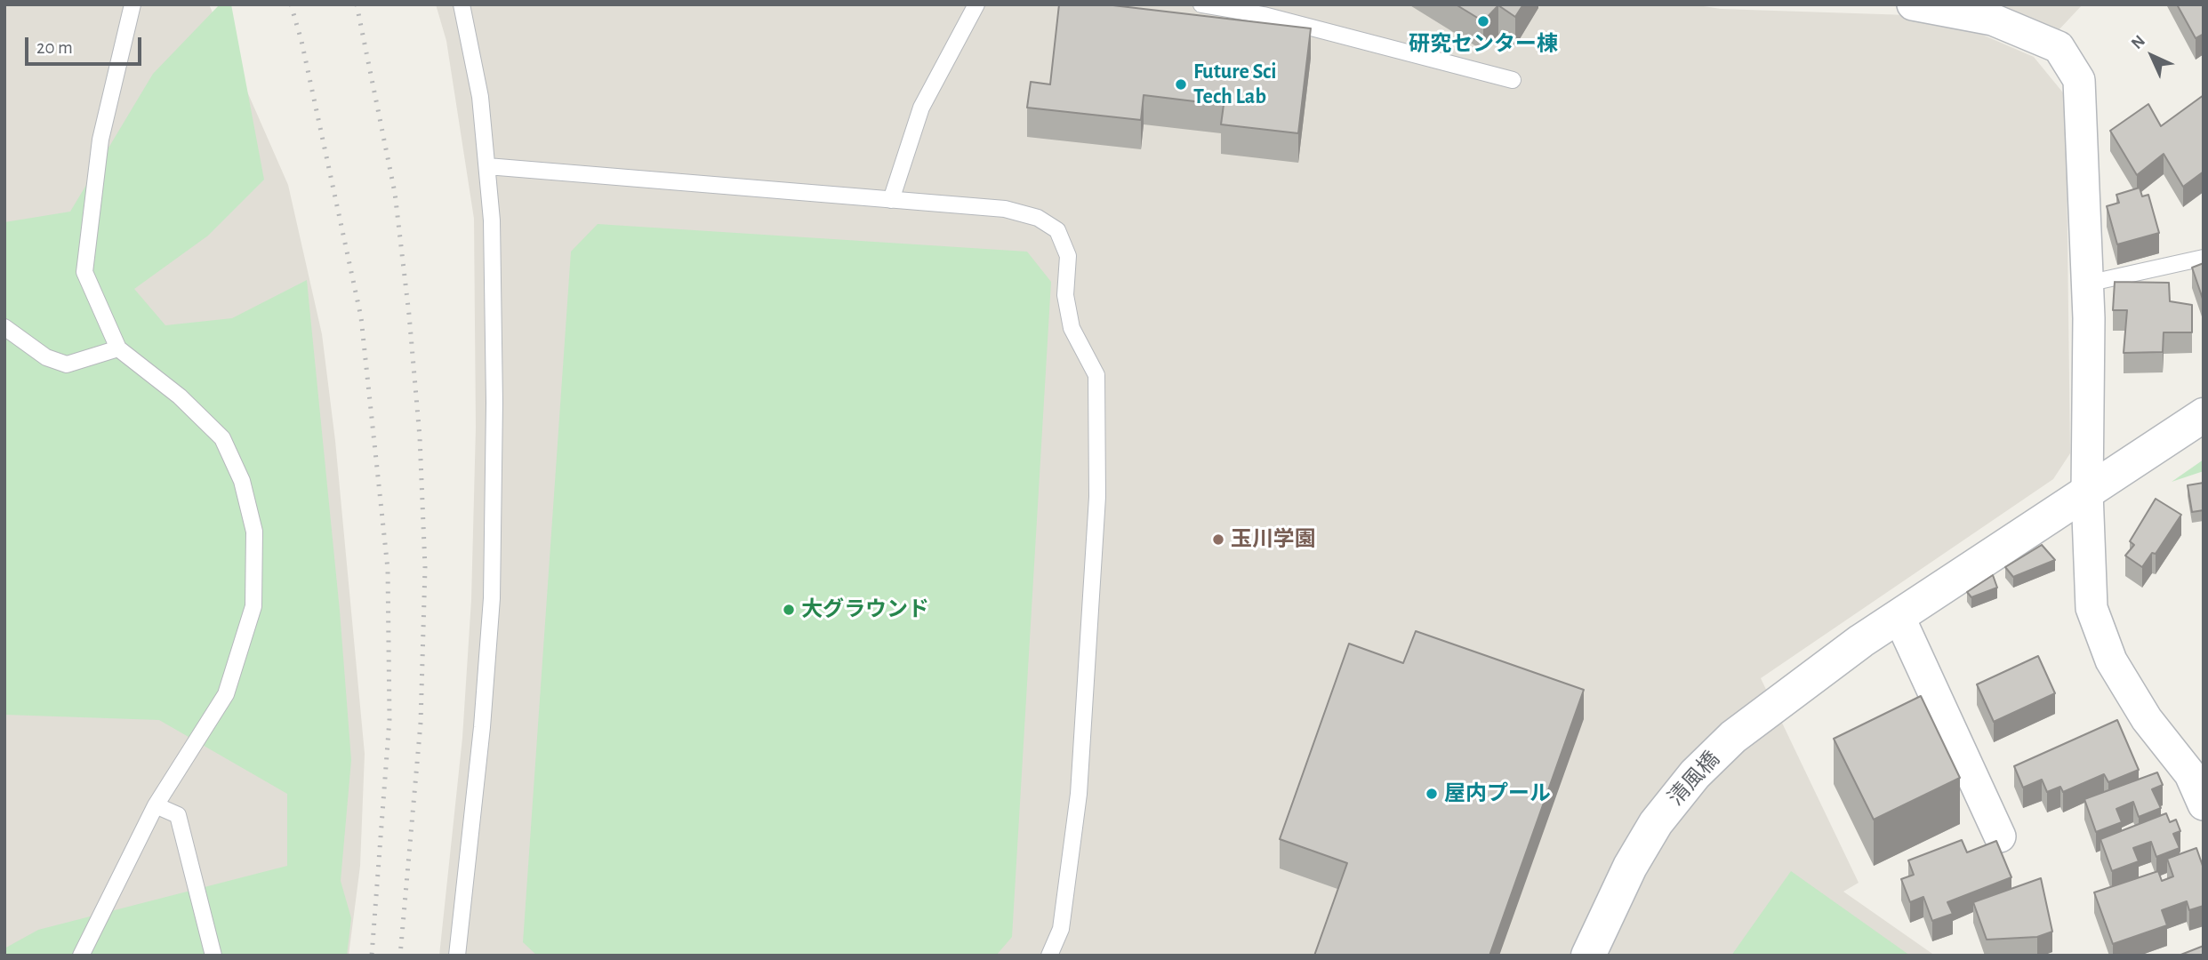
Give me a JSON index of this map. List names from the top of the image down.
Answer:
{
  "streets": {
    "street": ["清風橋"]
  },
  "places": [
    "研究センター棟",
    "Future Sci Tech Lab",
    "玉川学園",
    "大グラウンド",
    "屋内プール"
  ],
  "scale_bar": "20 m",
  "north": "top left"
}
